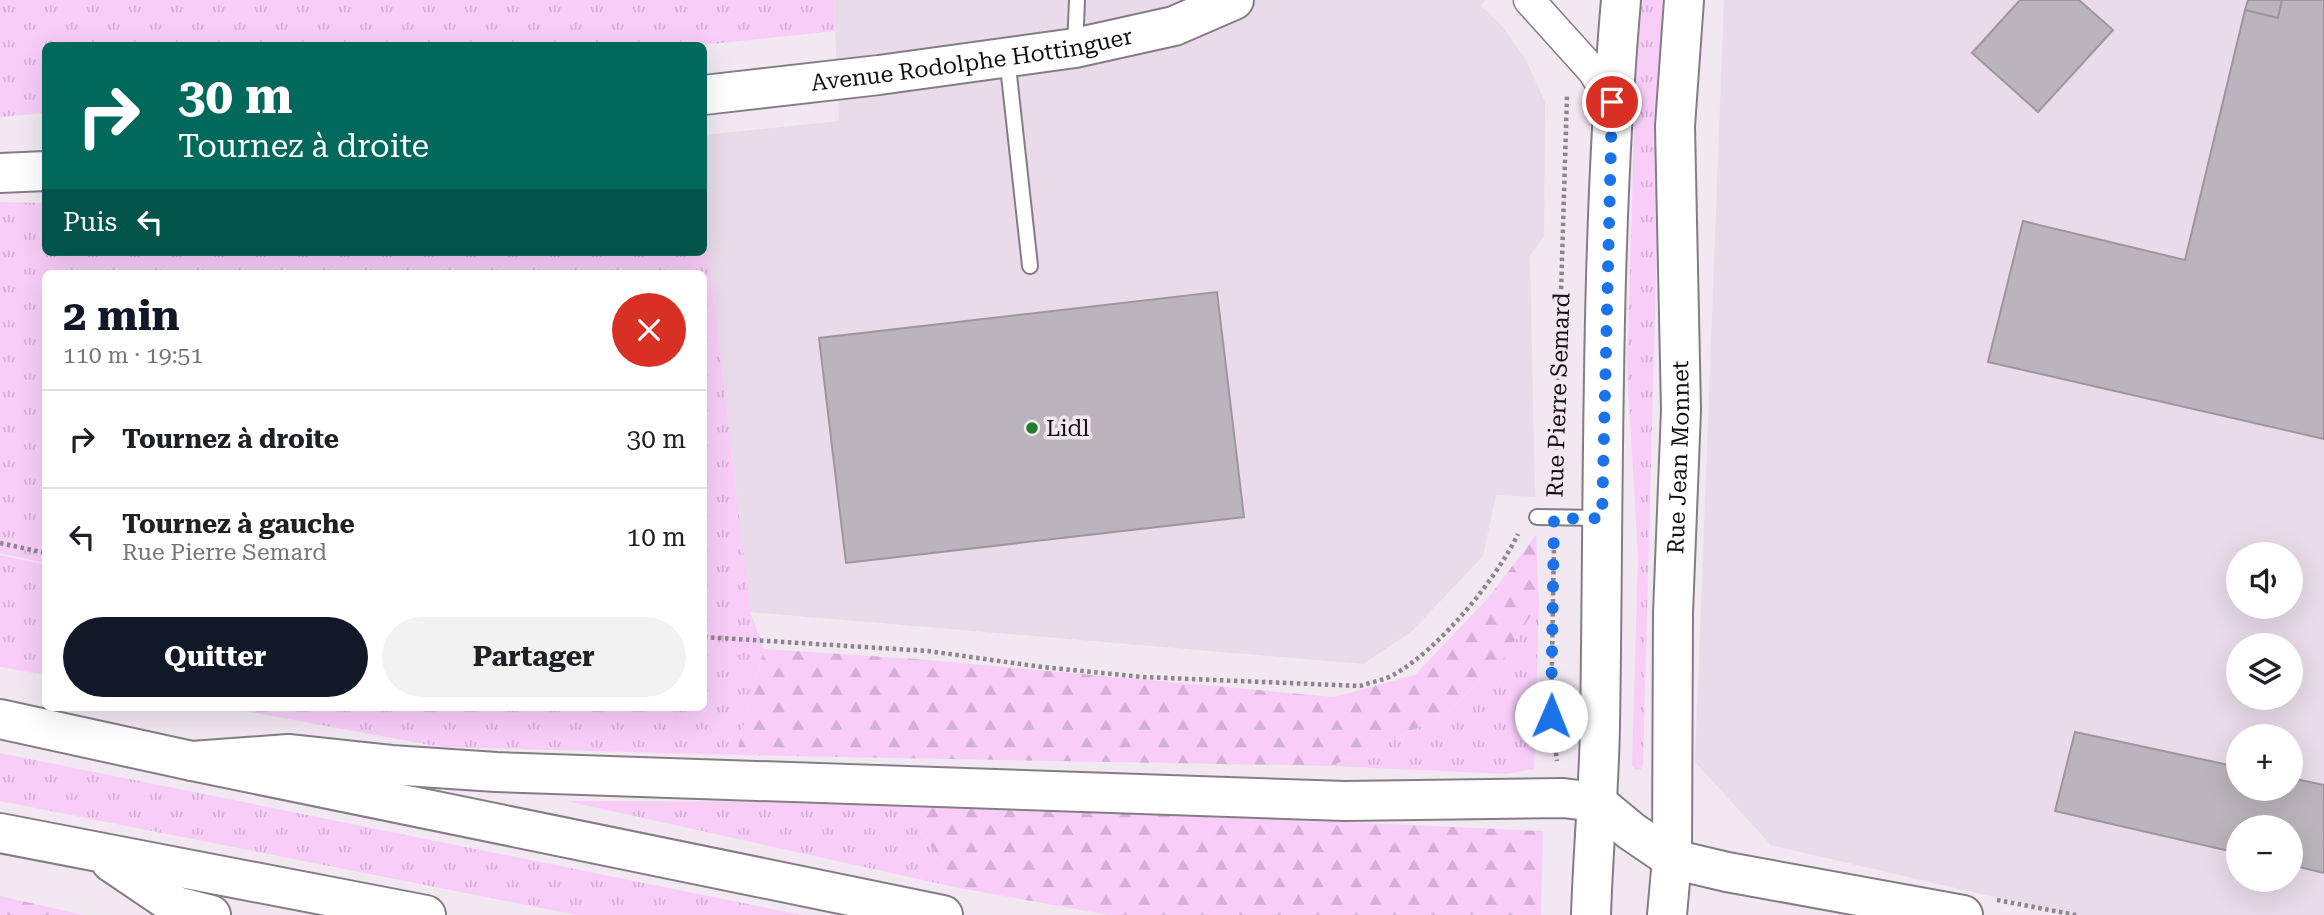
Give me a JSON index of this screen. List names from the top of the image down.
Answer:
{
  "streets": {
    "main road": ["Avenue Rodolphe Hottinguer", "Rue Pierre Semard", "Rue Jean Monnet"]
  },
  "places": ["Lidl"],
  "page": {
    "turn": ["30 m", "Tournez à droite"],
    "then": "Puis",
    "heading": ["2 min", "110 m · 19:51"],
    "list": [
      {
        "name": "Tournez à droite",
        "value": "30 m"
      },
      {
        "name": "Tournez à gauche",
        "note": "Rue Pierre Semard",
        "value": "10 m"
      }
    ],
    "map_buttons": ["+", "−"],
    "buttons": ["Quitter", "Partager"]
  }
}
